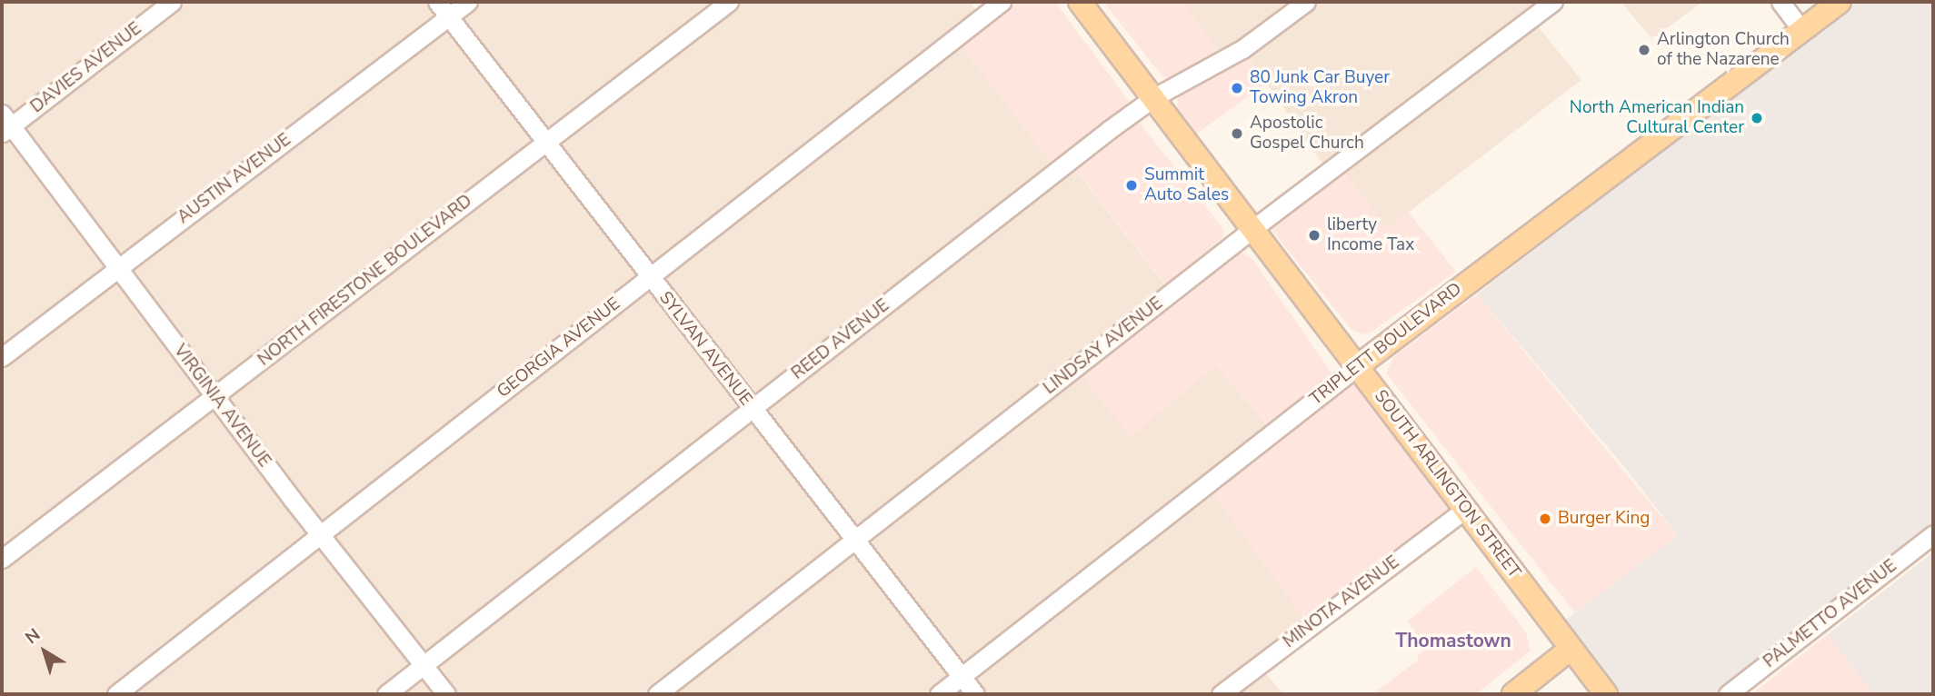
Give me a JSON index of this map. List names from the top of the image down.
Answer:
{
  "streets": {
    "main road": ["TRIPLETT BOULEVARD", "SOUTH ARLINGTON STREET"],
    "street": [
      "DAVIES AVENUE",
      "AUSTIN AVENUE",
      "NORTH FIRESTONE BOULEVARD",
      "REED AVENUE",
      "LINDSAY AVENUE",
      "GEORGIA AVENUE",
      "SYLVAN AVENUE",
      "VIRGINIA AVENUE",
      "MINOTA AVENUE",
      "PALMETTO AVENUE"
    ]
  },
  "crossings": [
    ["DAVIES AVENUE", "VIRGINIA AVENUE"],
    ["AUSTIN AVENUE", "SYLVAN AVENUE"],
    ["AUSTIN AVENUE", "VIRGINIA AVENUE"],
    ["NORTH FIRESTONE BOULEVARD", "SYLVAN AVENUE"],
    ["NORTH FIRESTONE BOULEVARD", "VIRGINIA AVENUE"],
    ["REED AVENUE", "SYLVAN AVENUE"],
    ["REED AVENUE", "VIRGINIA AVENUE"],
    ["REED AVENUE", "SOUTH ARLINGTON STREET"],
    ["TRIPLETT BOULEVARD", "SYLVAN AVENUE"],
    ["TRIPLETT BOULEVARD", "SOUTH ARLINGTON STREET"],
    ["LINDSAY AVENUE", "SYLVAN AVENUE"],
    ["LINDSAY AVENUE", "SOUTH ARLINGTON STREET"],
    ["GEORGIA AVENUE", "SYLVAN AVENUE"],
    ["GEORGIA AVENUE", "VIRGINIA AVENUE"],
    ["SOUTH ARLINGTON STREET", "MINOTA AVENUE"]
  ],
  "districts": ["Thomastown"],
  "places": [
    "Arlington Church of the Nazarene",
    "80 Junk Car Buyer Towing Akron",
    "North American Indian Cultural Center",
    "Apostolic Gospel Church",
    "Summit Auto Sales",
    "liberty Income Tax",
    "Burger King"
  ],
  "north": "top left"
}
